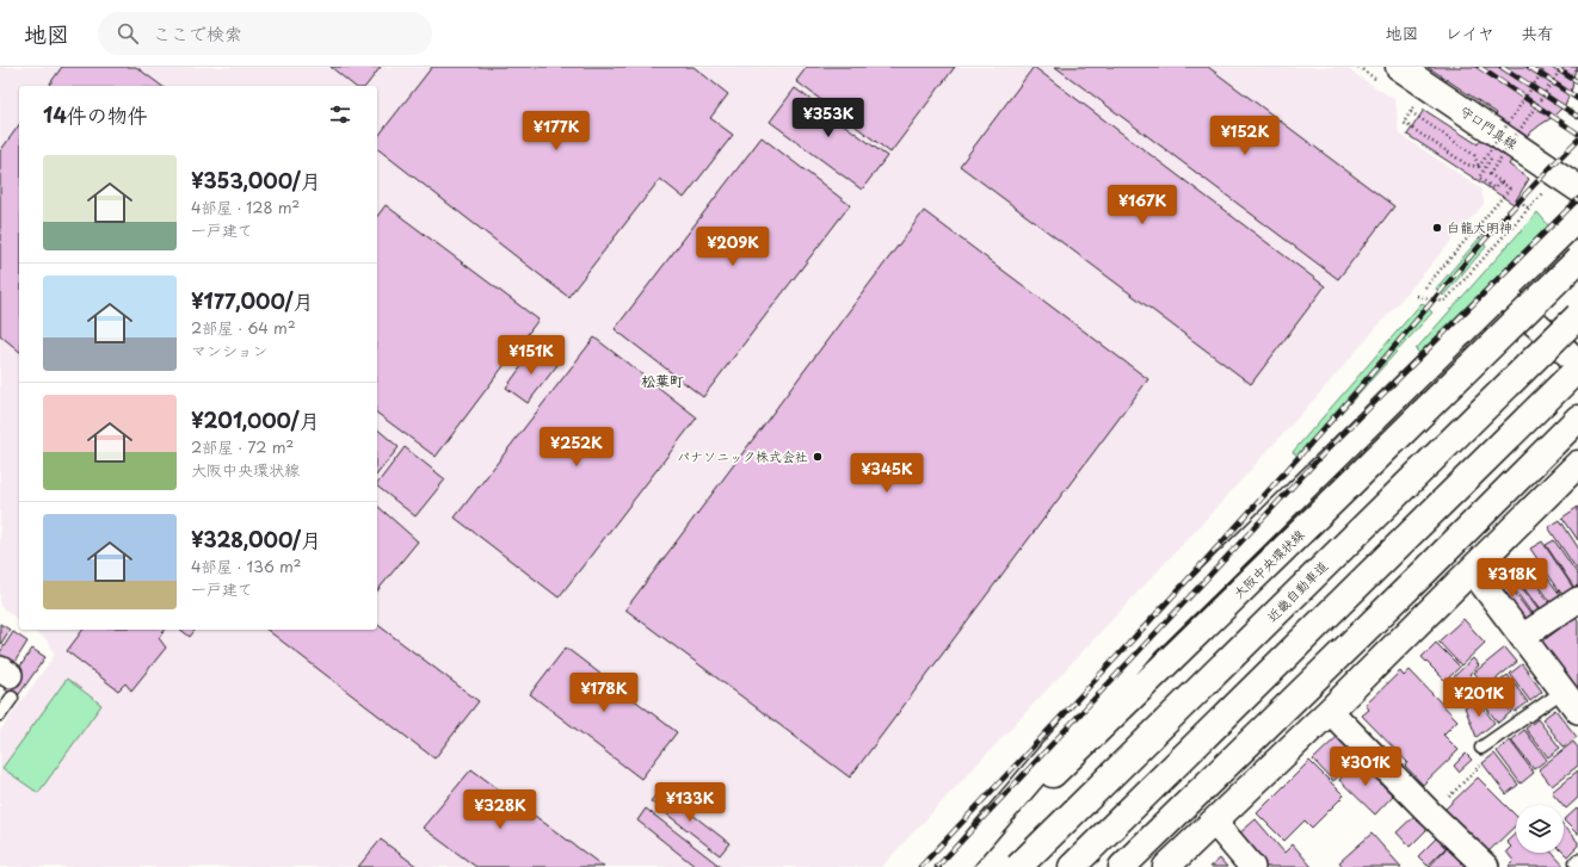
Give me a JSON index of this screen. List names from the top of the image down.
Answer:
{
  "streets": {
    "main road": ["守口門真線", "大阪中央環状線", "近畿自動車道"]
  },
  "districts": ["松葉町"],
  "places": ["白龍大明神", "パナソニック株式会社"],
  "page": {
    "header": "地図",
    "search": "ここで検索",
    "nav": ["地図", "レイヤ", "共有"],
    "heading": "14件の物件",
    "price": [
      "¥353K",
      "¥177K",
      "¥152K",
      "¥167K",
      "¥209K",
      "¥151K",
      "¥252K",
      "¥345K",
      "¥318K",
      "¥178K",
      "¥201K",
      "¥301K",
      "¥133K",
      "¥328K"
    ],
    "list": [
      {
        "name": "¥353,000/月",
        "note": "4部屋 · 128 m² · 一戸建て"
      },
      {
        "name": "¥177,000/月",
        "note": "2部屋 · 64 m² · マンション"
      },
      {
        "name": "¥201,000/月",
        "note": "2部屋 · 72 m² · 大阪中央環状線"
      },
      {
        "name": "¥328,000/月",
        "note": "4部屋 · 136 m² · 一戸建て"
      }
    ]
  }
}
